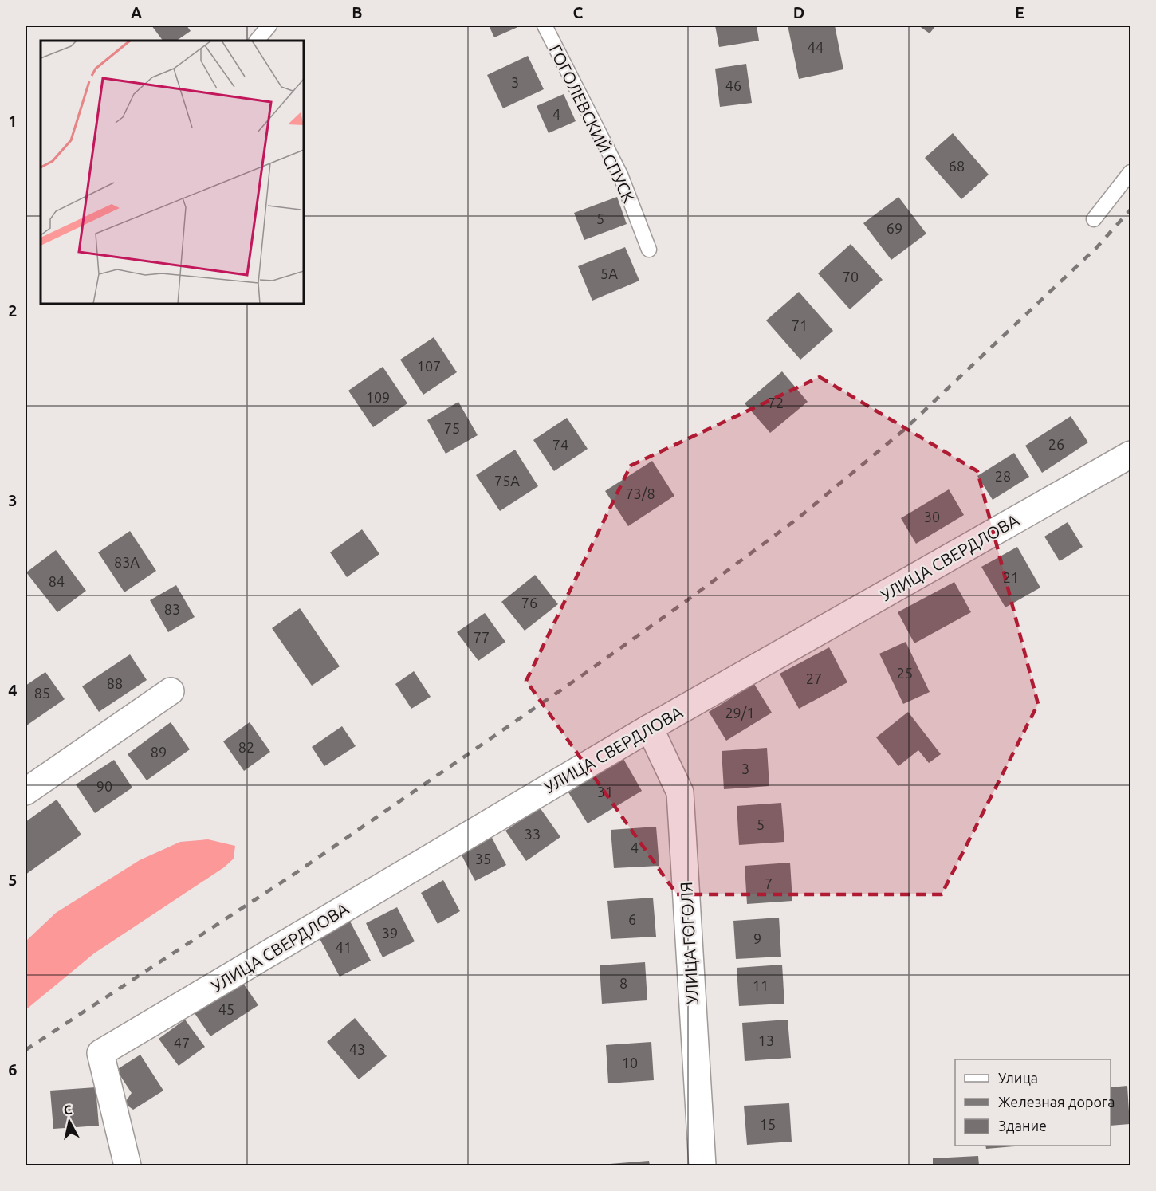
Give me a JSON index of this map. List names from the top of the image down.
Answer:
{
  "streets": {
    "street": ["УЛИЦА СВЕРДЛОВА", "УЛИЦА ГОГОЛЯ"],
    "lane": ["ГОГОЛЕВСКИЙ СПУСК"]
  },
  "crossings": [
    ["УЛИЦА СВЕРДЛОВА", "УЛИЦА ГОГОЛЯ"]
  ],
  "house_numbers": [
    "44",
    "3",
    "46",
    "4",
    "68",
    "5",
    "69",
    "5А",
    "70",
    "71",
    "107",
    "109",
    "72",
    "75",
    "26",
    "74",
    "28",
    "75А",
    "73/8",
    "30",
    "83А",
    "21",
    "84",
    "76",
    "83",
    "77",
    "25",
    "27",
    "88",
    "85",
    "29/1",
    "82",
    "89",
    "3",
    "90",
    "31",
    "5",
    "33",
    "4",
    "35",
    "7",
    "6",
    "39",
    "9",
    "41",
    "8",
    "11",
    "45",
    "13",
    "47",
    "43",
    "10",
    "15"
  ],
  "legend": ["Улица", "Железная дорога", "Здание"],
  "north": "top",
  "grid": {
    "columns": [
      "A",
      "B",
      "C",
      "D",
      "E"
    ],
    "rows": [
      "1",
      "2",
      "3",
      "4",
      "5",
      "6"
    ]
  }
}
